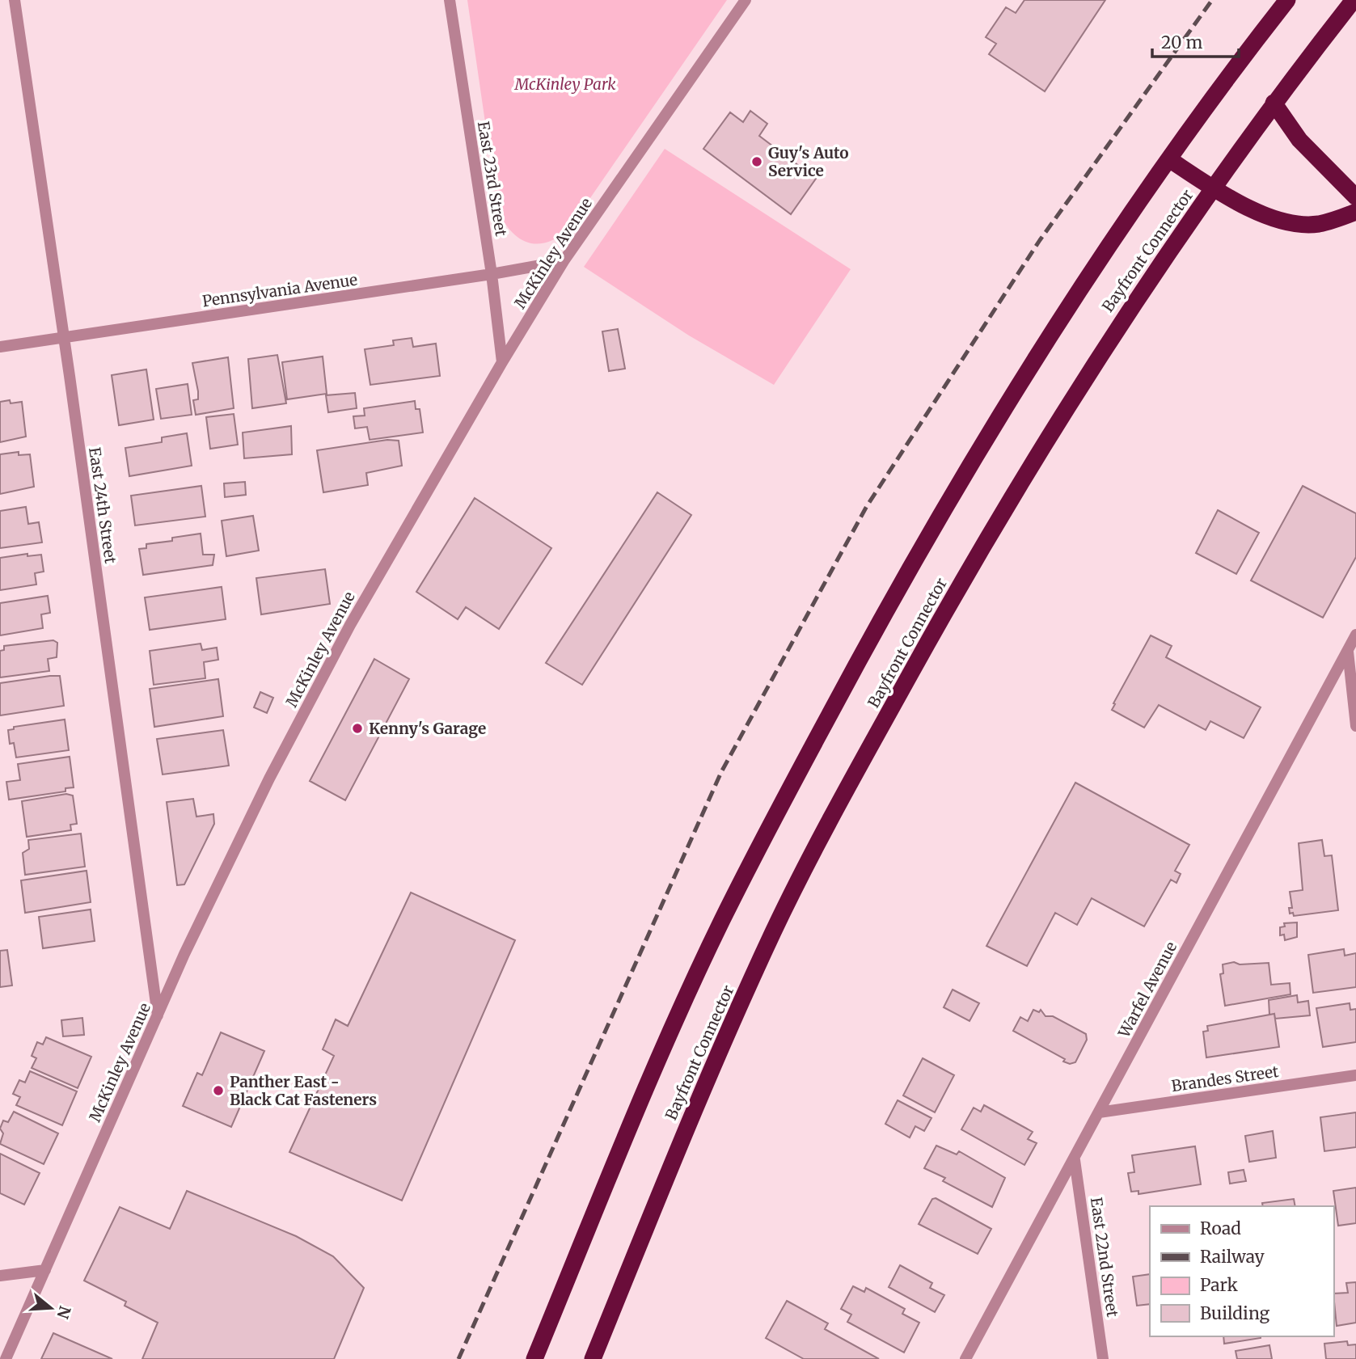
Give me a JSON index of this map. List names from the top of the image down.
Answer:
{
  "streets": {
    "highway": ["Bayfront Connector"],
    "street": [
      "East 23rd Street",
      "McKinley Avenue",
      "Pennsylvania Avenue",
      "East 24th Street",
      "Warfel Avenue",
      "Brandes Street",
      "East 22nd Street"
    ]
  },
  "crossings": [
    ["East 23rd Street", "McKinley Avenue"],
    ["East 23rd Street", "Pennsylvania Avenue"],
    ["McKinley Avenue", "Pennsylvania Avenue"],
    ["McKinley Avenue", "East 24th Street"],
    ["Pennsylvania Avenue", "East 24th Street"],
    ["Warfel Avenue", "Brandes Street"],
    ["Warfel Avenue", "East 22nd Street"]
  ],
  "parks": ["McKinley Park"],
  "places": ["Guy's Auto Service", "Kenny's Garage", "Panther East - Black Cat Fasteners"],
  "legend": [
    "Road",
    "Railway",
    "Park",
    "Building"
  ],
  "scale_bar": "20 m",
  "north": "right"
}
